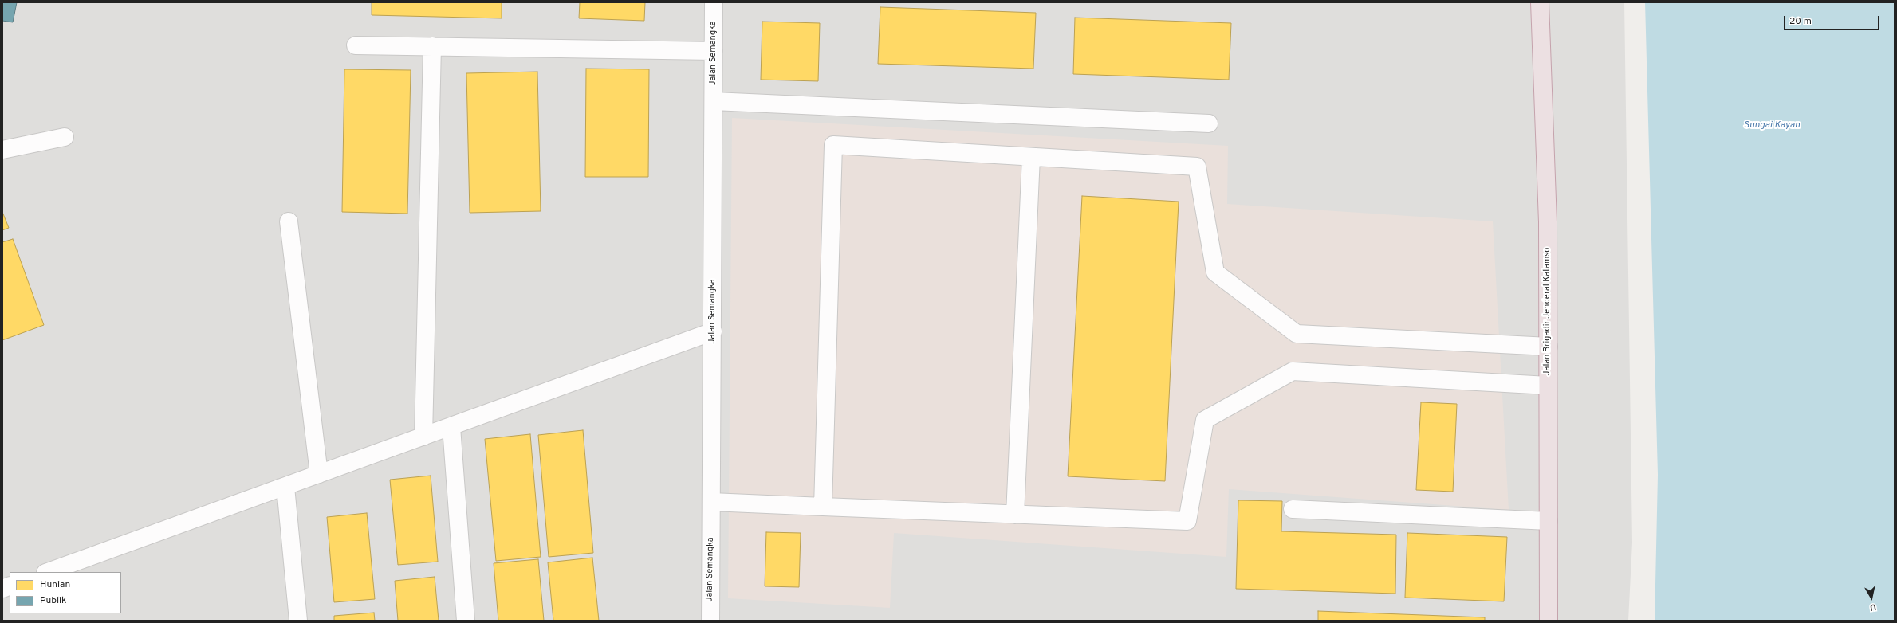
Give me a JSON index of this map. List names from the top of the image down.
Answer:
{
  "streets": {
    "highway": ["Jalan Brigadir Jenderal Katamso"],
    "street": ["Jalan Semangka"]
  },
  "water": ["Sungai Kayan"],
  "legend": ["Hunian", "Publik"],
  "scale_bar": "20 m",
  "north": "bottom"
}
